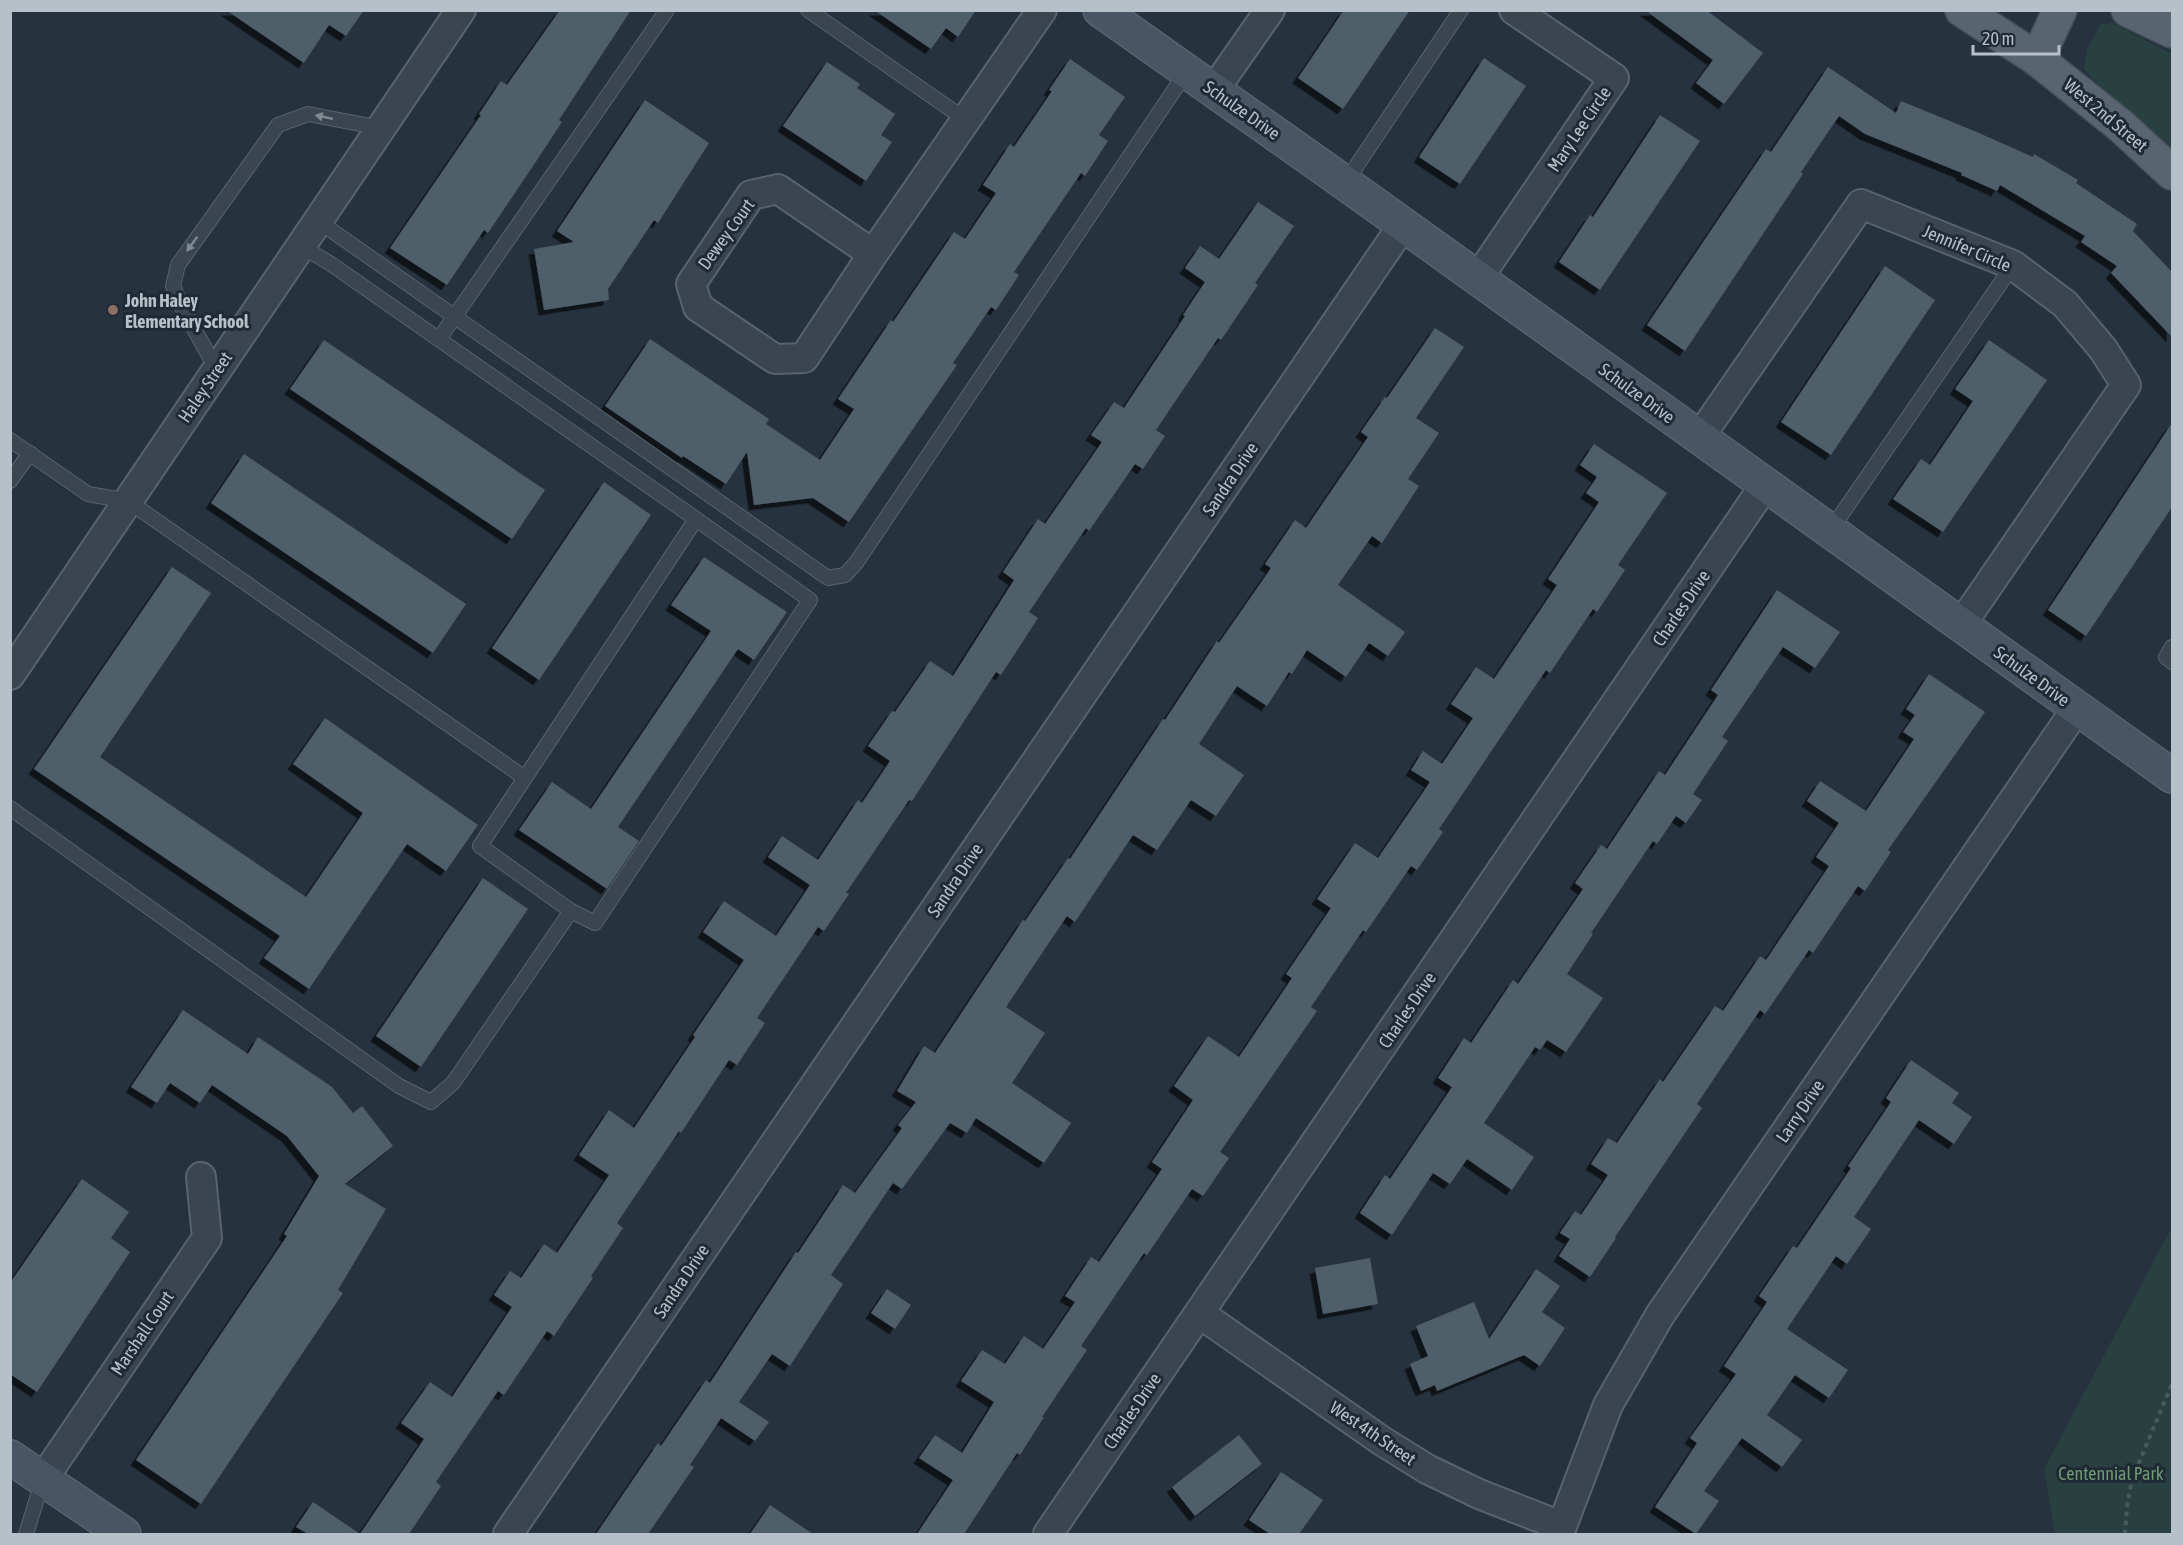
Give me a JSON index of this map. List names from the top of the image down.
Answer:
{
  "streets": {
    "main road": ["West 2nd Street"],
    "street": [
      "Schulze Drive",
      "Mary Lee Circle",
      "Dewey Court",
      "Jennifer Circle",
      "Haley Street",
      "Sandra Drive",
      "Charles Drive",
      "Larry Drive",
      "Marshall Court",
      "West 4th Street"
    ]
  },
  "crossings": [
    ["Schulze Drive", "Mary Lee Circle"],
    ["Schulze Drive", "Jennifer Circle"],
    ["Schulze Drive", "Sandra Drive"],
    ["Schulze Drive", "Charles Drive"],
    ["Schulze Drive", "Larry Drive"],
    ["Charles Drive", "West 4th Street"],
    ["Larry Drive", "West 4th Street"]
  ],
  "parks": ["Centennial Park"],
  "places": ["John Haley Elementary School"],
  "scale_bar": "20 m"
}
